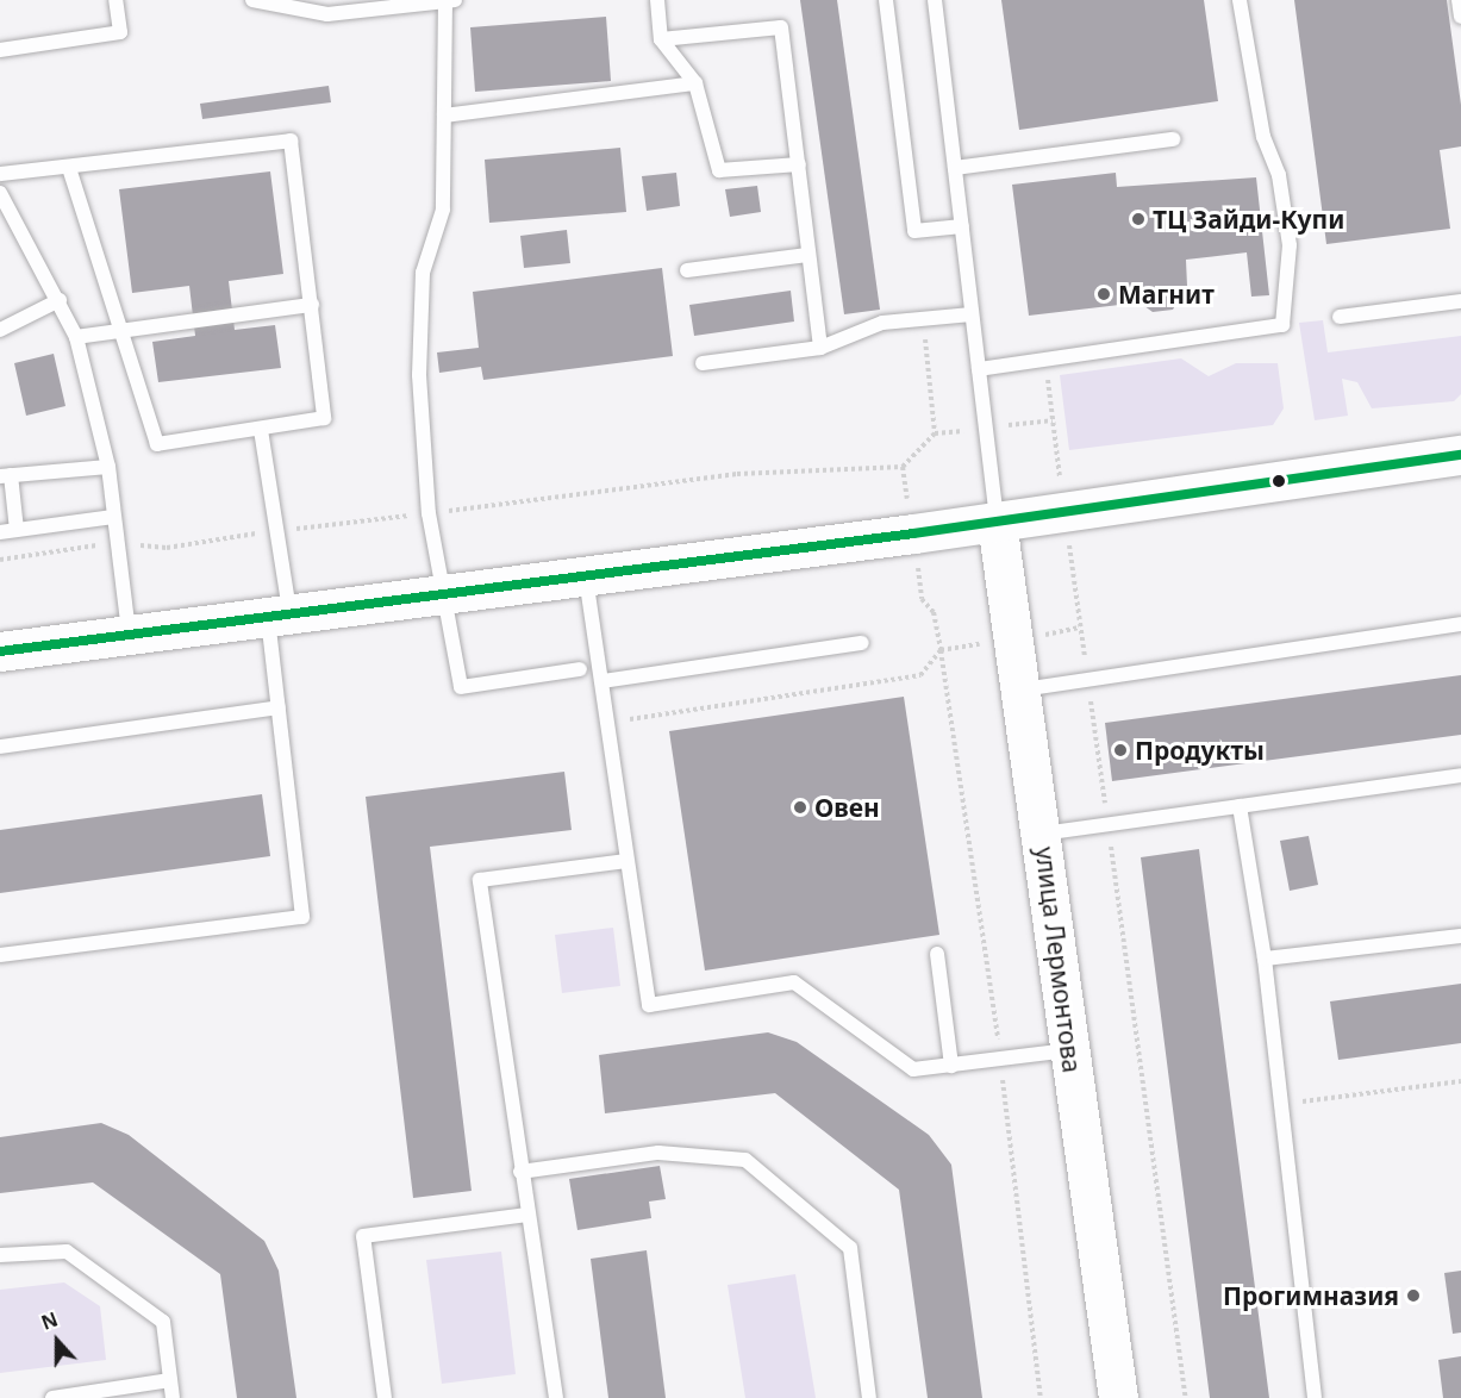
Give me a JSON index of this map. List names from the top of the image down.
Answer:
{
  "streets": {
    "main road": ["улица Лермонтова"]
  },
  "places": [
    "ТЦ Зайди-Купи",
    "Магнит",
    "Продукты",
    "Овен",
    "Прогимназия"
  ],
  "north": "top"
}
